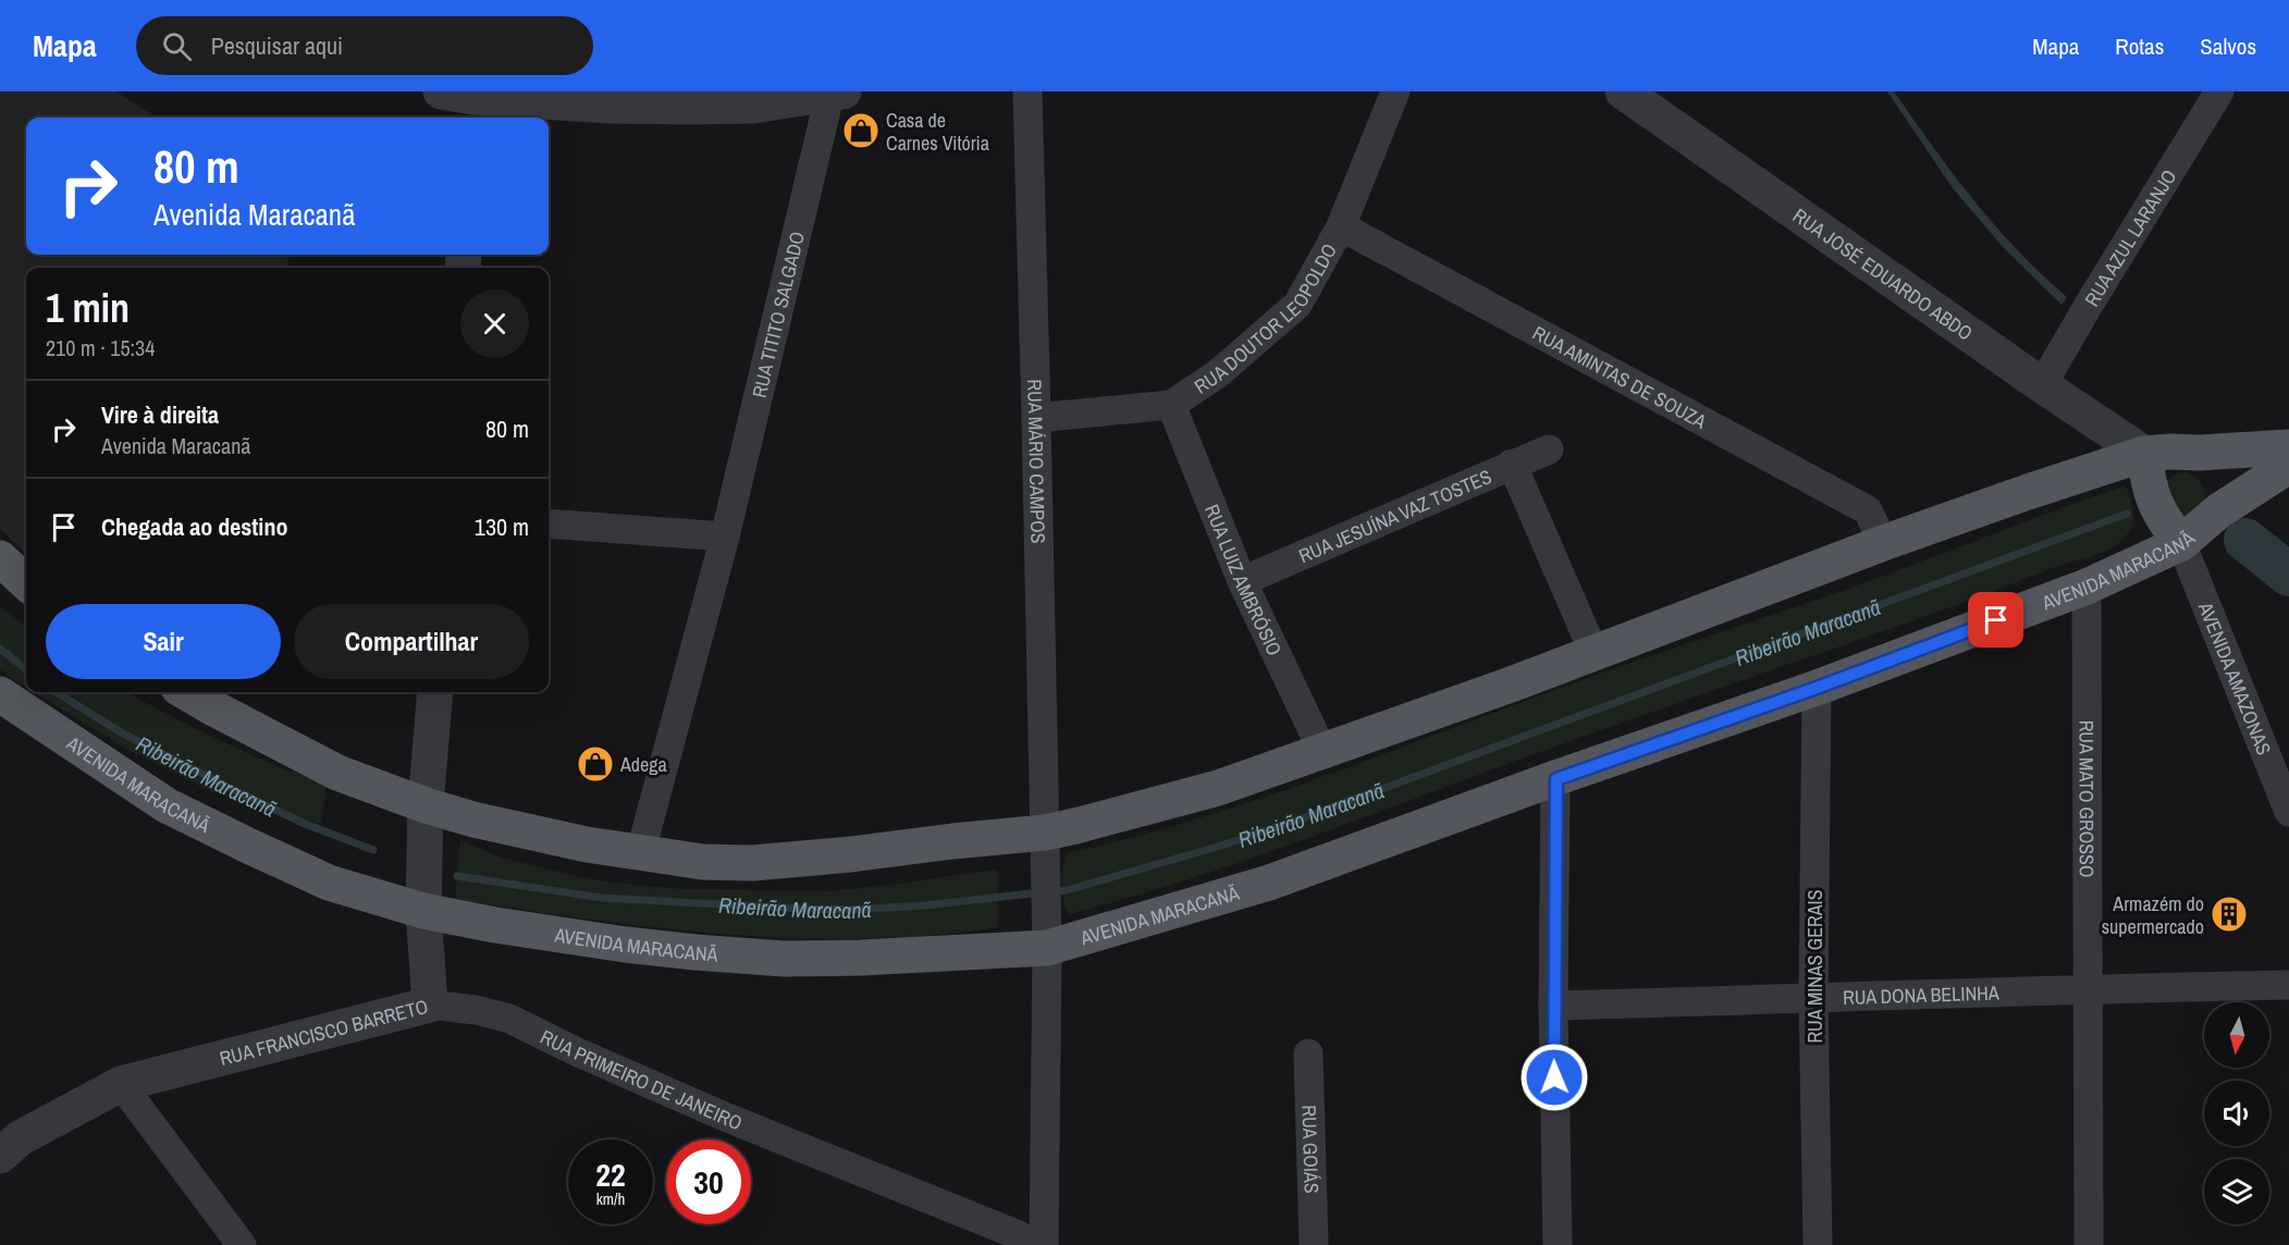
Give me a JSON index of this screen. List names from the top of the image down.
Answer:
{
  "streets": {
    "main road": ["AVENIDA MARACANÃ"],
    "street": [
      "RUA AZUL LARANJO",
      "RUA JOSÉ EDUARDO ABDO",
      "RUA DOUTOR LEOPOLDO",
      "RUA TITITO SALGADO",
      "RUA AMINTAS DE SOUZA",
      "RUA MÁRIO CAMPOS",
      "RUA JESUÍNA VAZ TOSTES",
      "RUA LUIZ AMBRÓSIO",
      "AVENIDA AMAZONAS",
      "RUA MATO GROSSO",
      "RUA MINAS GERAIS",
      "RUA DONA BELINHA",
      "RUA FRANCISCO BARRETO",
      "RUA PRIMEIRO DE JANEIRO",
      "RUA GOIÁS"
    ]
  },
  "crossings": [
    ["RUA AZUL LARANJO", "RUA JOSÉ EDUARDO ABDO"],
    ["RUA DOUTOR LEOPOLDO", "RUA AMINTAS DE SOUZA"],
    ["RUA DOUTOR LEOPOLDO", "RUA MÁRIO CAMPOS"],
    ["RUA DOUTOR LEOPOLDO", "RUA LUIZ AMBRÓSIO"],
    ["RUA MÁRIO CAMPOS", "AVENIDA MARACANÃ"],
    ["RUA JESUÍNA VAZ TOSTES", "RUA LUIZ AMBRÓSIO"],
    ["AVENIDA MARACANÃ", "AVENIDA AMAZONAS"],
    ["AVENIDA MARACANÃ", "RUA MATO GROSSO"],
    ["AVENIDA MARACANÃ", "RUA MINAS GERAIS"],
    ["AVENIDA MARACANÃ", "RUA FRANCISCO BARRETO"],
    ["RUA MATO GROSSO", "RUA DONA BELINHA"],
    ["RUA MINAS GERAIS", "RUA DONA BELINHA"],
    ["RUA FRANCISCO BARRETO", "RUA PRIMEIRO DE JANEIRO"]
  ],
  "water": ["Ribeirão Maracanã"],
  "places": {
    "shop": ["Casa de Carnes Vitória", "Adega"],
    "building": ["Armazém do supermercado"]
  },
  "north": "bottom",
  "page": {
    "header": "Mapa",
    "search": "Pesquisar aqui",
    "nav": ["Mapa", "Rotas", "Salvos"],
    "turn": ["80 m", "Avenida Maracanã"],
    "heading": ["1 min", "210 m · 15:34"],
    "list": [
      {
        "name": "Vire à direita",
        "note": "Avenida Maracanã",
        "value": "80 m"
      },
      {
        "name": "Chegada ao destino",
        "value": "130 m"
      }
    ],
    "buttons": ["Sair", "Compartilhar"],
    "speed": "22 km/h",
    "limit": "30"
  }
}
